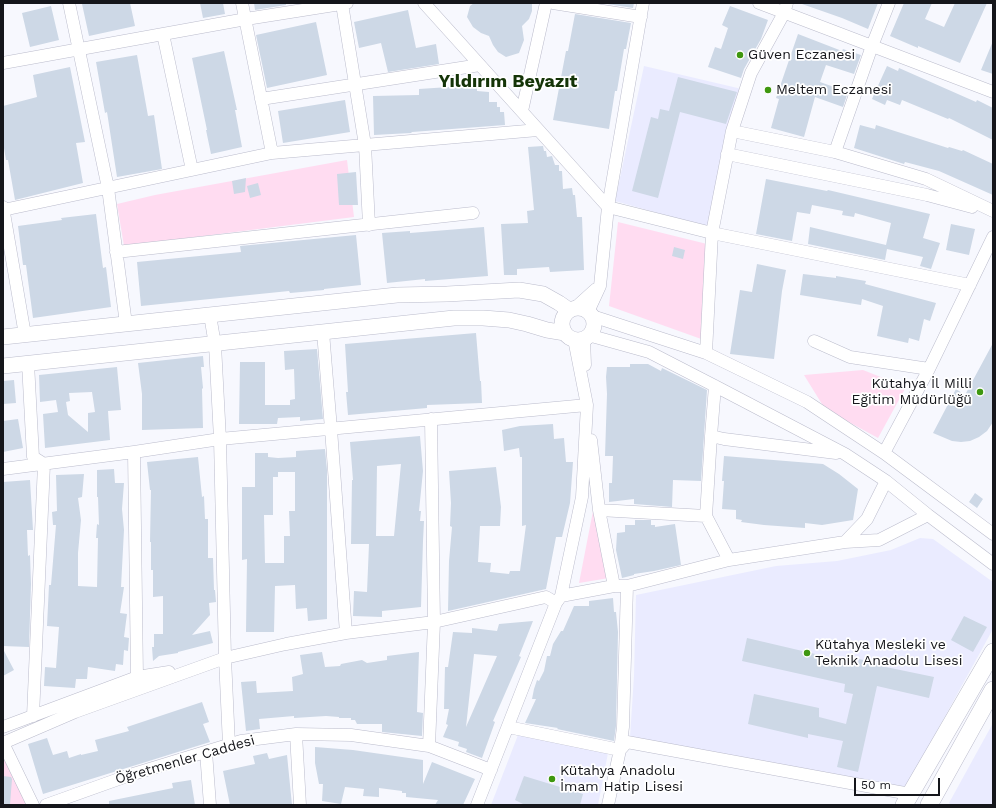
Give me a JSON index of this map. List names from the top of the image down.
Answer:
{
  "streets": {
    "street": ["Öğretmenler Caddesi"]
  },
  "districts": ["Yıldırım Beyazıt"],
  "places": [
    "Güven Eczanesi",
    "Meltem Eczanesi",
    "Kütahya İl Milli Eğitim Müdürlüğü",
    "Kütahya Mesleki ve Teknik Anadolu Lisesi",
    "Kütahya Anadolu İmam Hatip Lisesi"
  ],
  "scale_bar": "50 m"
}
